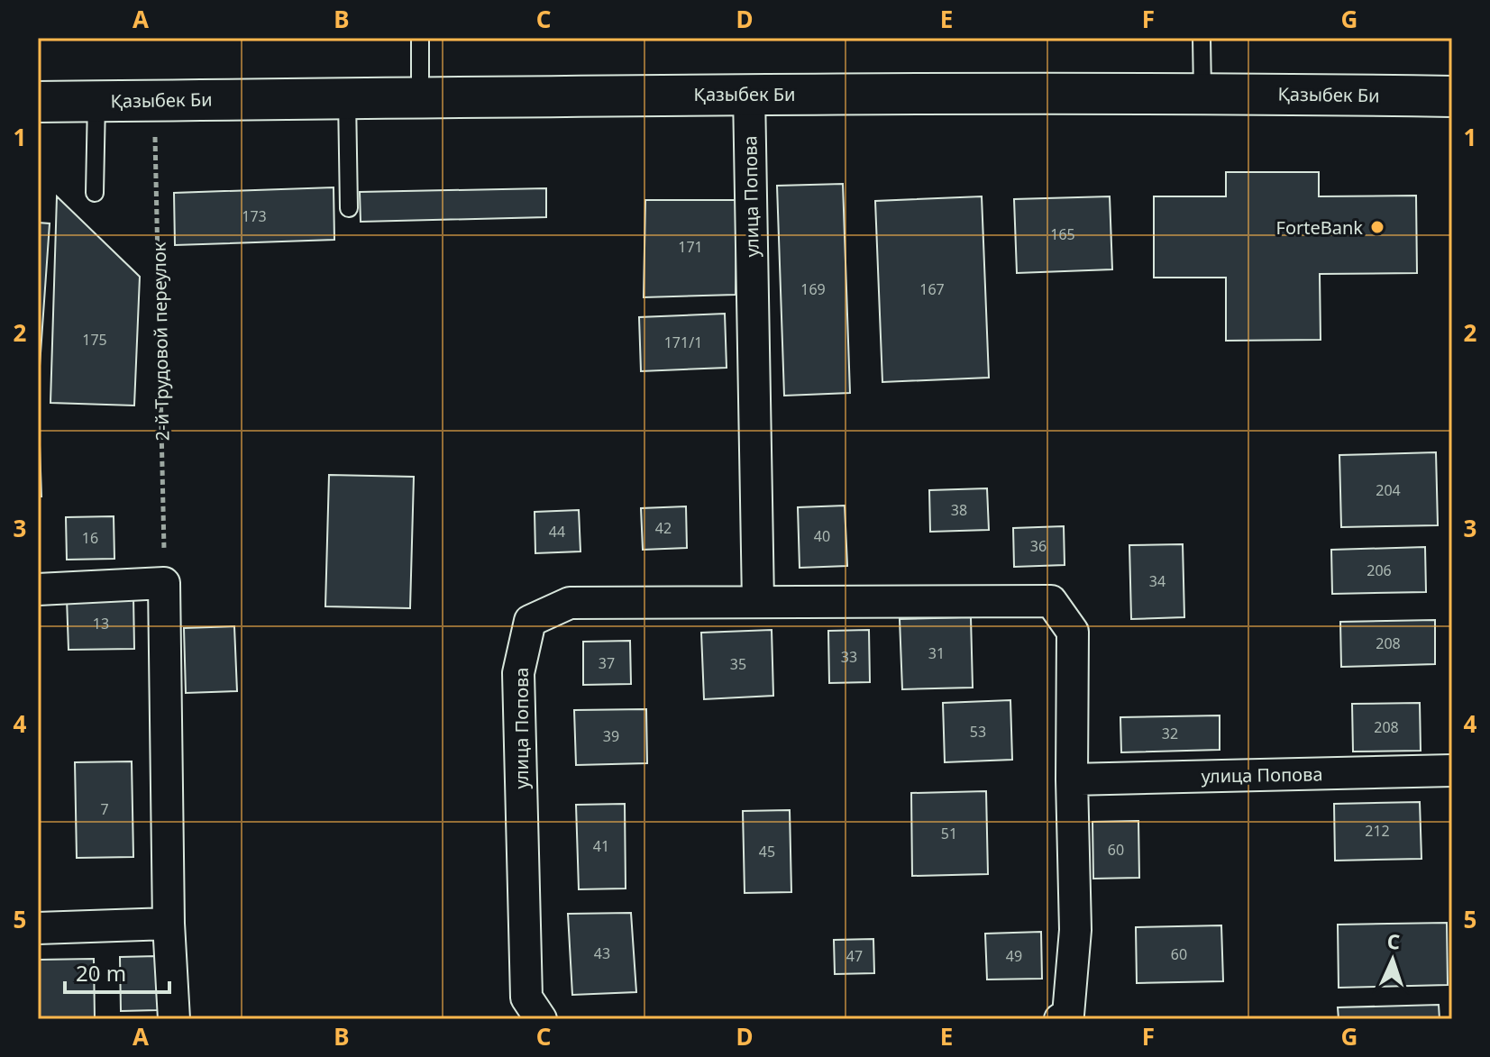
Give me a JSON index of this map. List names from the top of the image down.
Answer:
{
  "streets": {
    "street": ["Қазыбек Би", "улица Попова"],
    "path": ["2-й Трудовой переулок"]
  },
  "crossings": [
    ["Қазыбек Би", "улица Попова"],
    ["Қазыбек Би", "2-й Трудовой переулок"]
  ],
  "places": ["ForteBank"],
  "house_numbers": [
    "173",
    "165",
    "171",
    "169",
    "167",
    "175",
    "171/1",
    "204",
    "38",
    "42",
    "44",
    "40",
    "16",
    "36",
    "206",
    "34",
    "13",
    "208",
    "31",
    "33",
    "37",
    "35",
    "208",
    "53",
    "32",
    "39",
    "7",
    "212",
    "51",
    "41",
    "60",
    "45",
    "43",
    "60",
    "47",
    "49"
  ],
  "scale_bar": "20 m",
  "north": "top",
  "grid": {
    "columns": [
      "A",
      "B",
      "C",
      "D",
      "E",
      "F",
      "G"
    ],
    "rows": [
      "1",
      "2",
      "3",
      "4",
      "5"
    ]
  }
}
